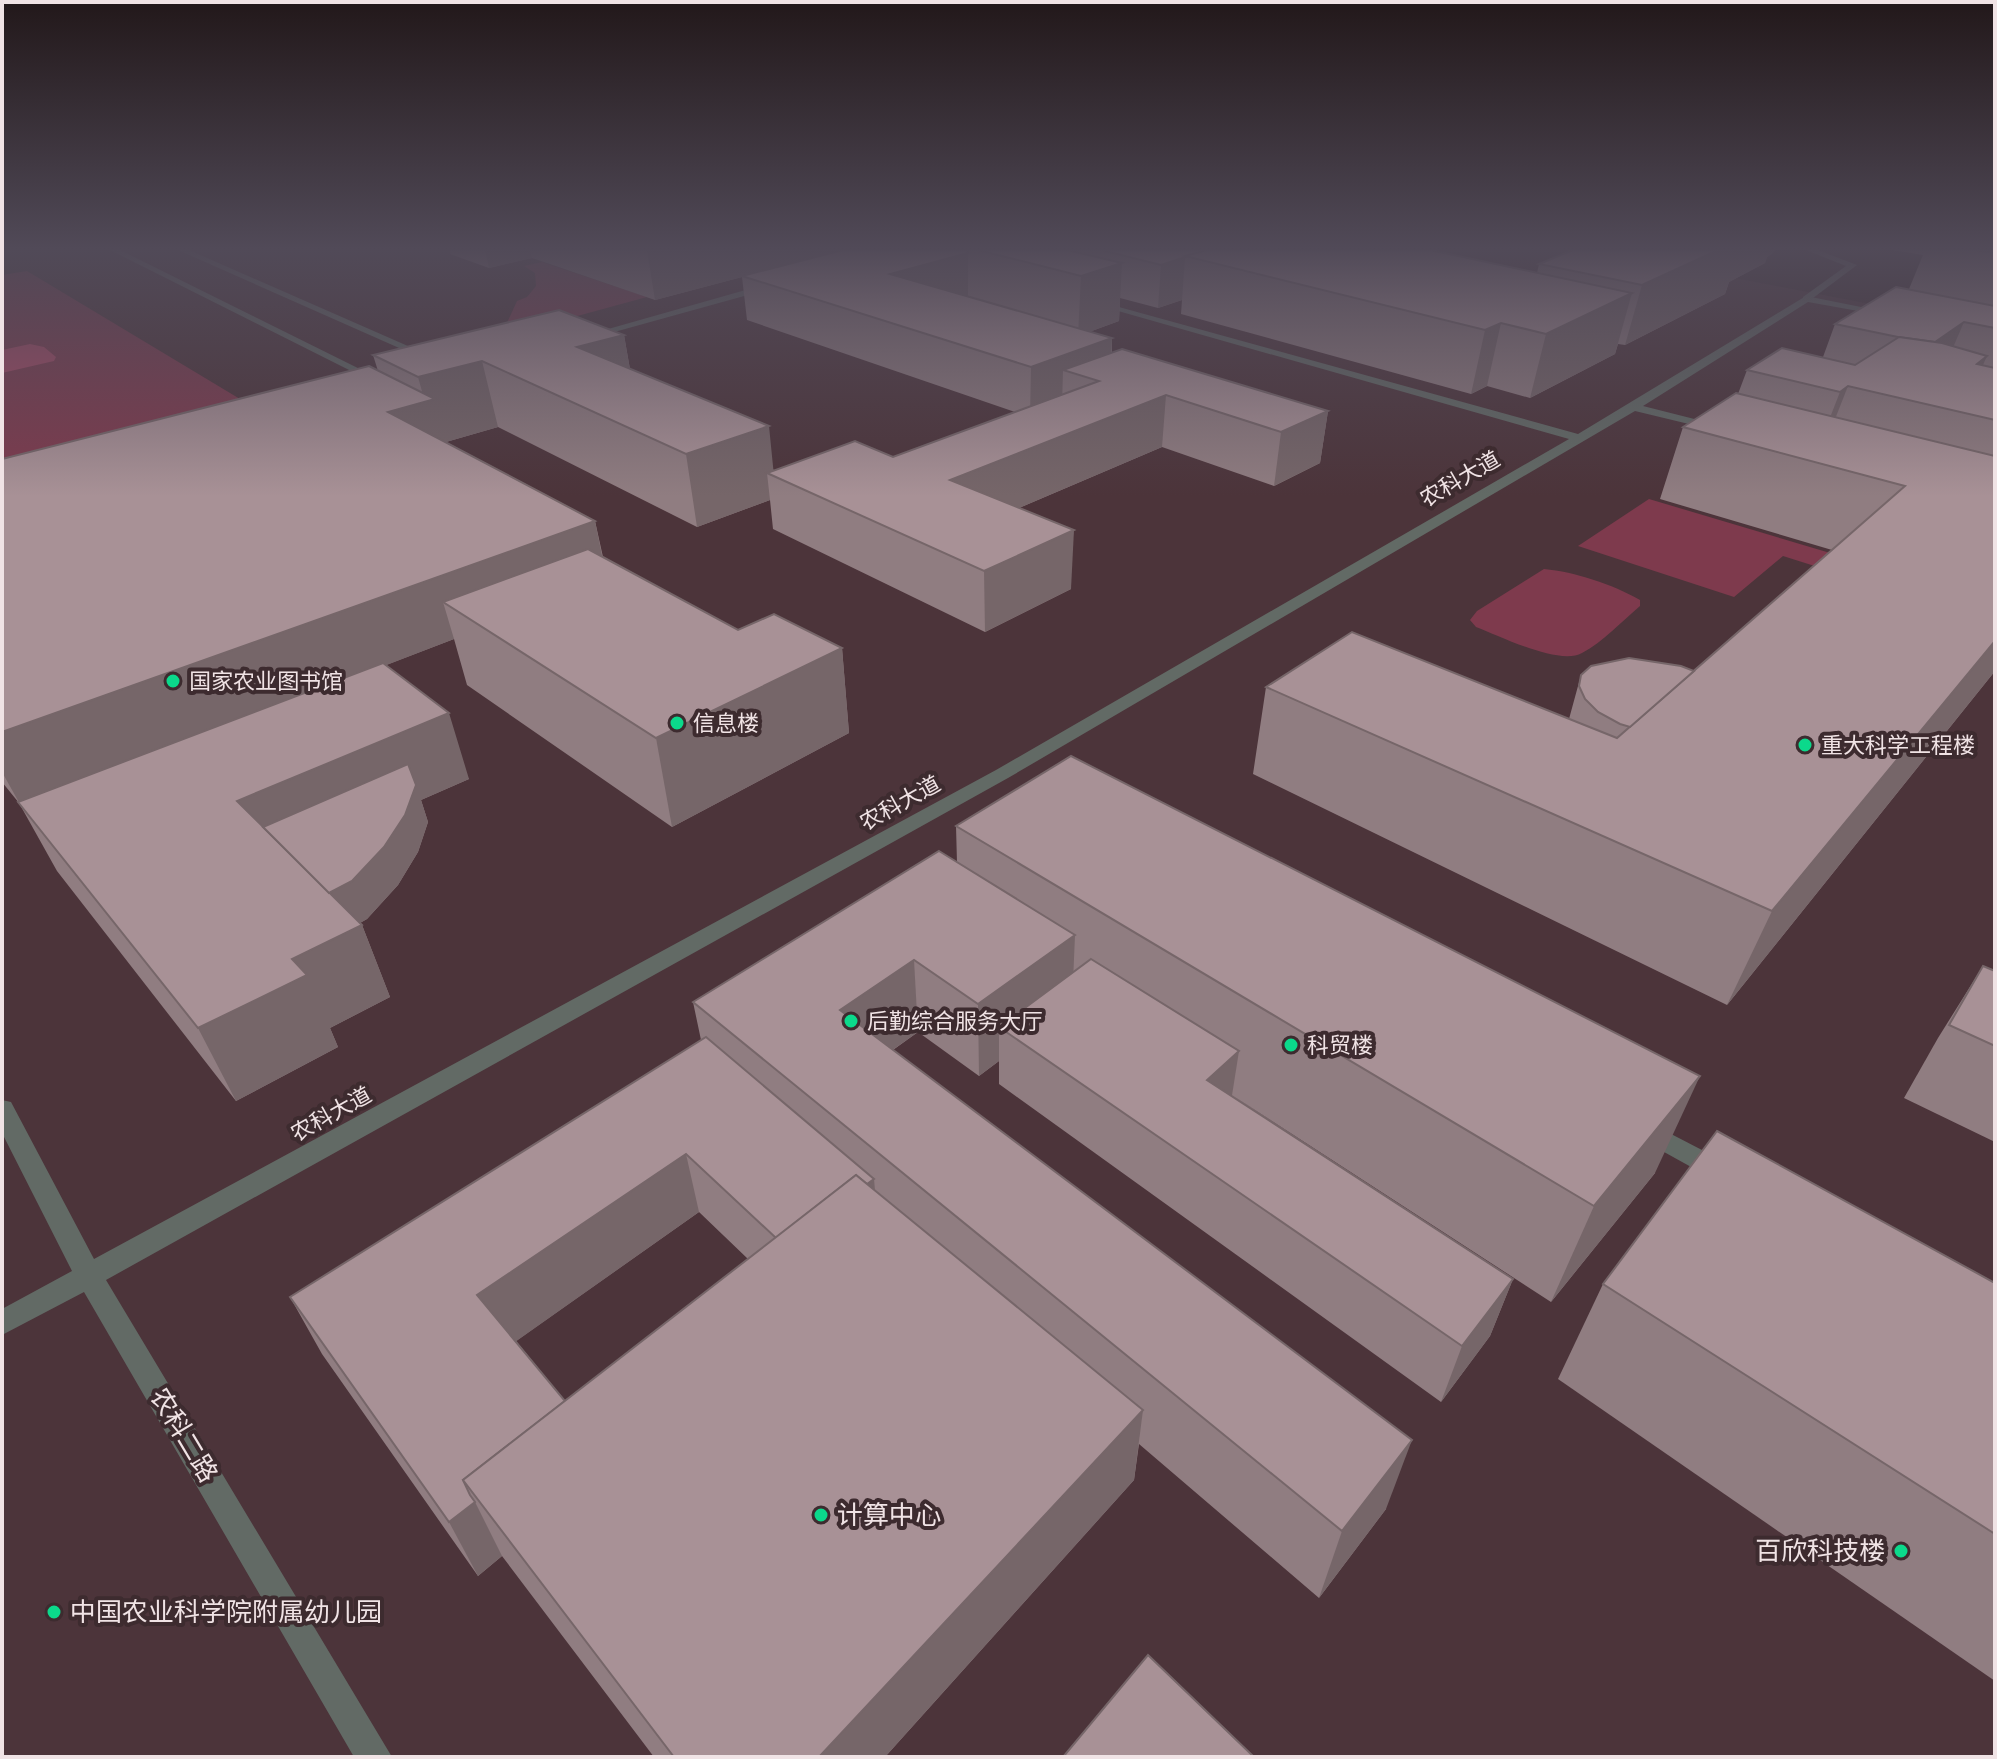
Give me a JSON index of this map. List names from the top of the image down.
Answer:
{
  "streets": {
    "street": ["农科大道", "农科二路"]
  },
  "crossings": [
    ["农科大道", "农科二路"]
  ],
  "places": [
    "国家农业图书馆",
    "信息楼",
    "重大科学工程楼",
    "后勤综合服务大厅",
    "科贸楼",
    "计算中心",
    "百欣科技楼",
    "中国农业科学院附属幼儿园"
  ]
}
